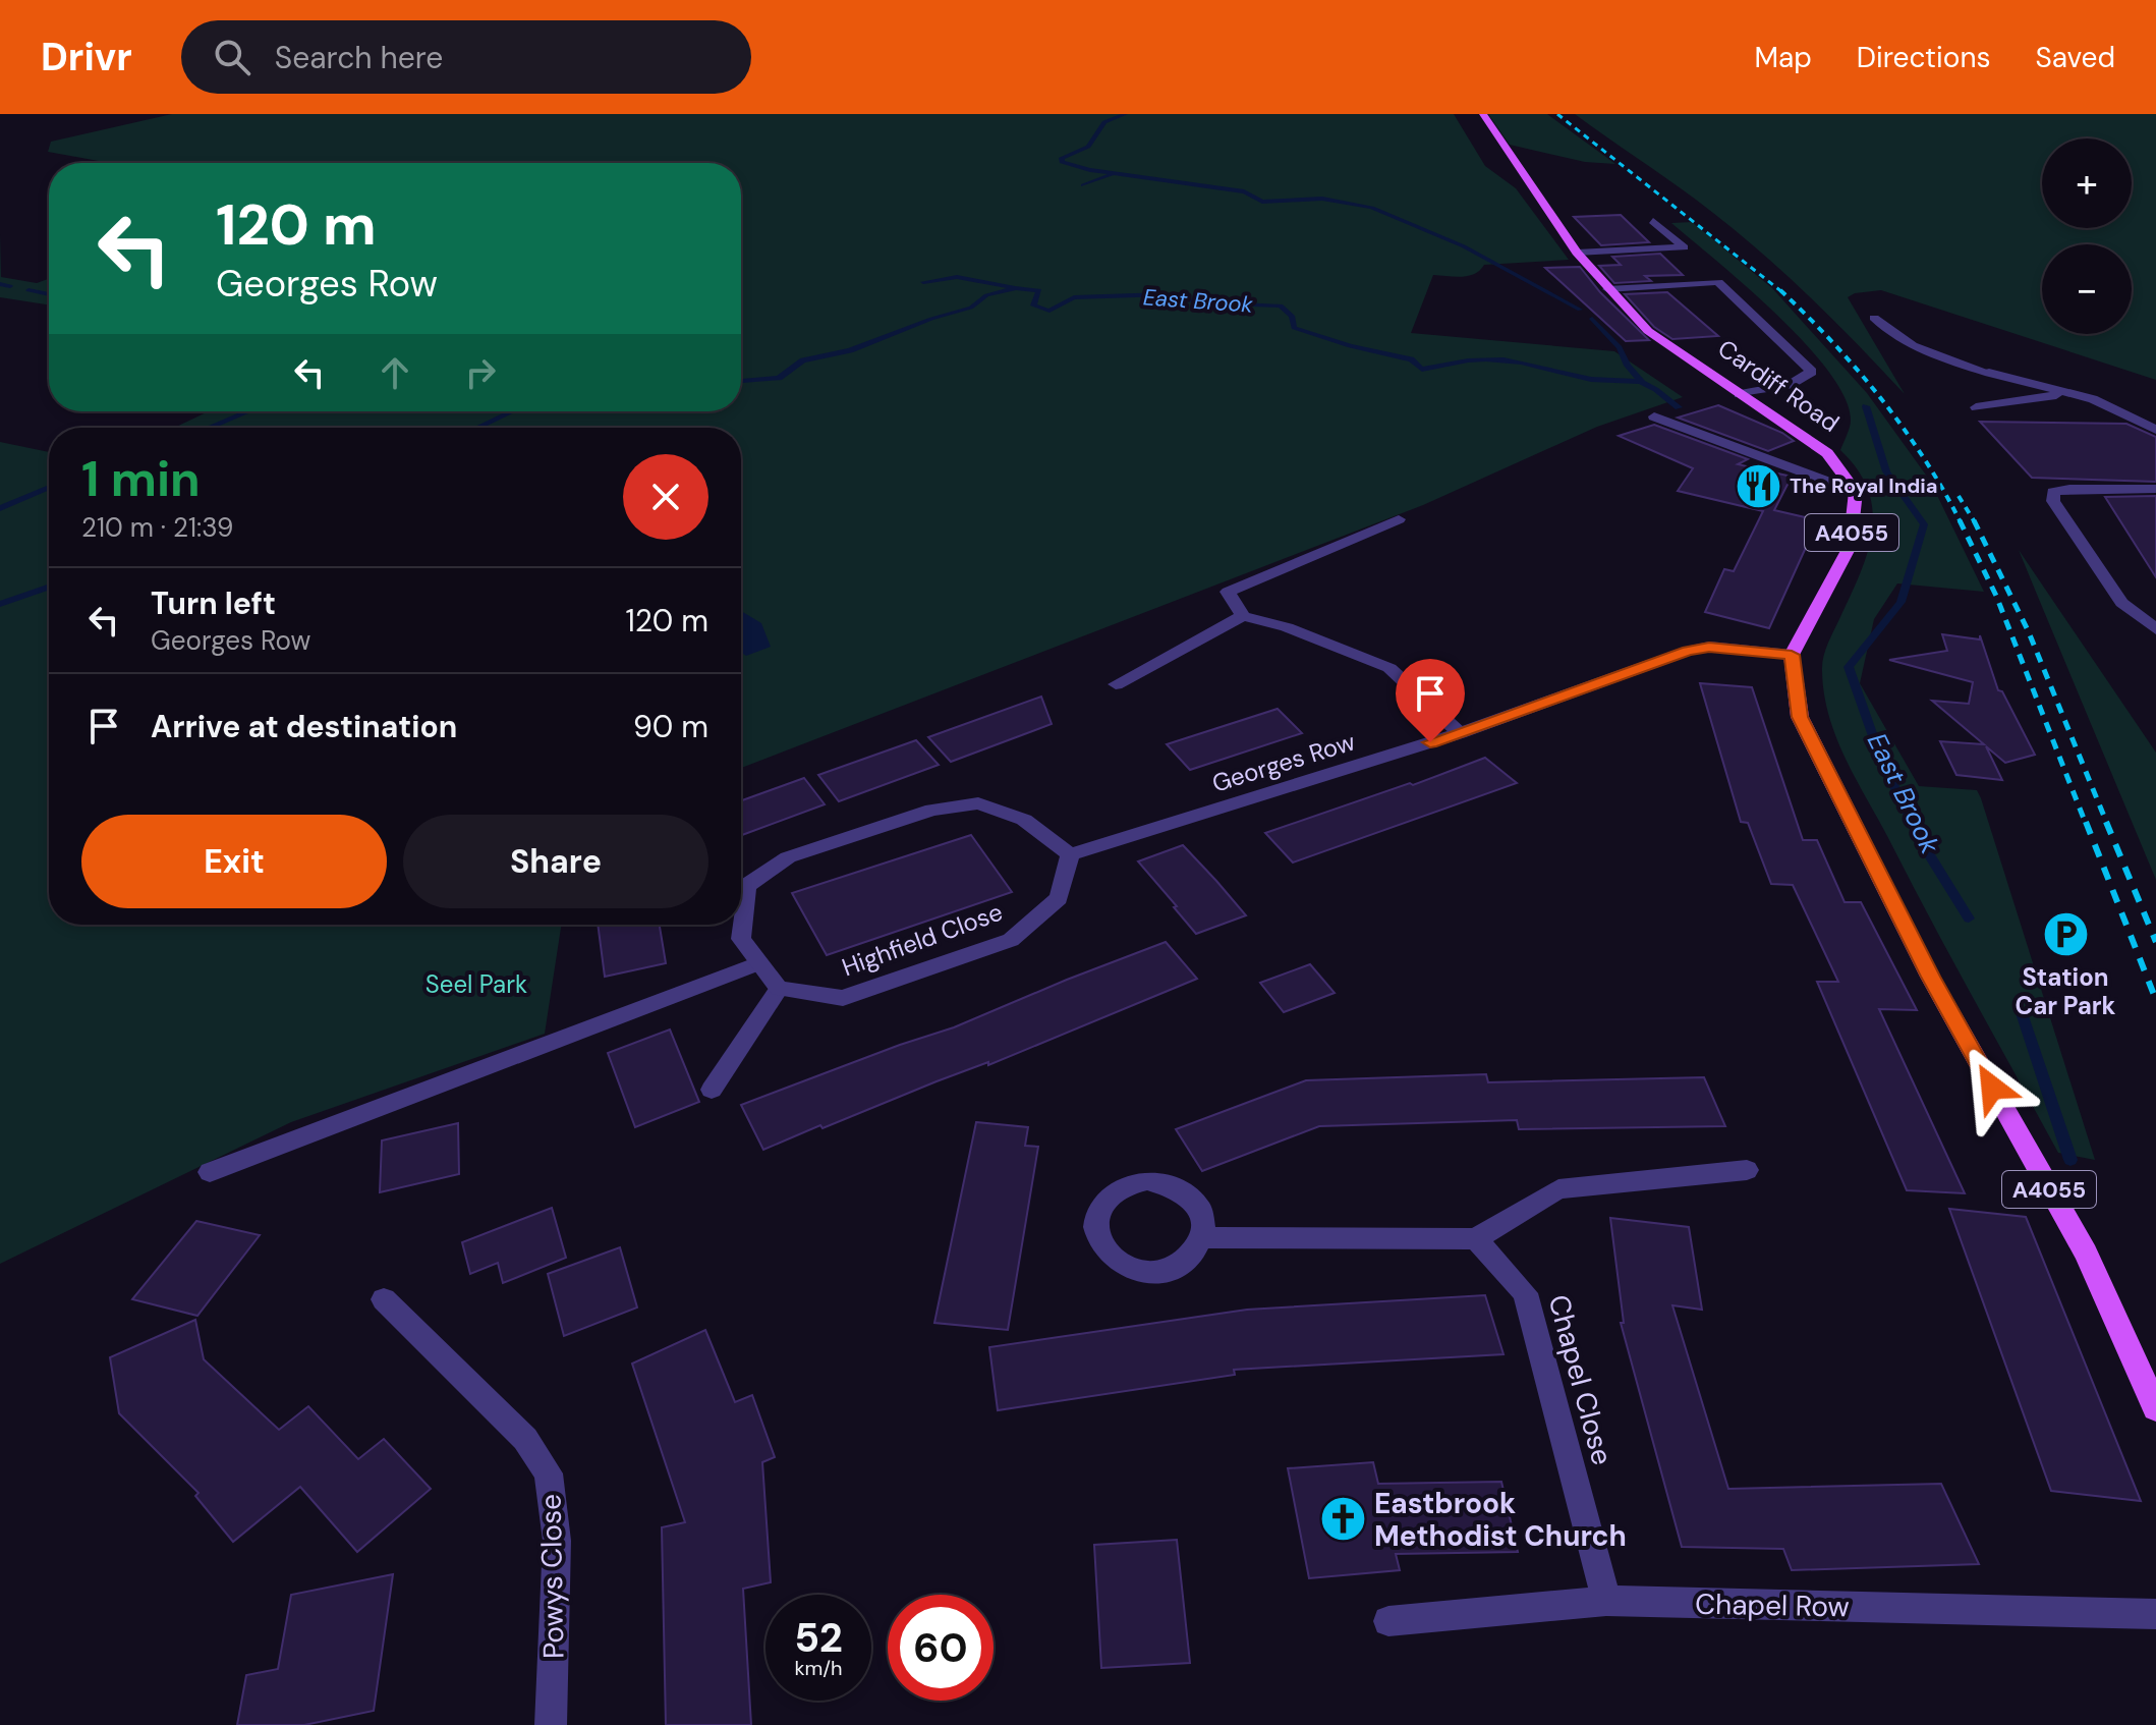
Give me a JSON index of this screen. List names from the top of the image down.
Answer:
{
  "streets": {
    "main road": ["Cardiff Road", "A4055"],
    "street": [
      "Georges Row",
      "Highfield Close",
      "Chapel Close",
      "Powys Close",
      "Chapel Row"
    ]
  },
  "crossings": [
    ["Cardiff Road", "A4055"],
    ["A4055", "Georges Row"],
    ["Georges Row", "Highfield Close"],
    ["Chapel Close", "Chapel Row"]
  ],
  "water": ["East Brook"],
  "parks": ["Seel Park"],
  "places": {
    "restaurant": ["The Royal India"],
    "parking": ["Station Car Park"],
    "church": ["Eastbrook Methodist Church"]
  },
  "page": {
    "header": "Drivr",
    "search": "Search here",
    "nav": ["Map", "Directions", "Saved"],
    "map_buttons": ["+", "−"],
    "turn": ["120 m", "Georges Row"],
    "heading": ["1 min", "210 m · 21:39"],
    "list": [
      {
        "name": "Turn left",
        "note": "Georges Row",
        "value": "120 m"
      },
      {
        "name": "Arrive at destination",
        "value": "90 m"
      }
    ],
    "buttons": ["Exit", "Share"],
    "speed": "52 km/h",
    "limit": "60"
  }
}
